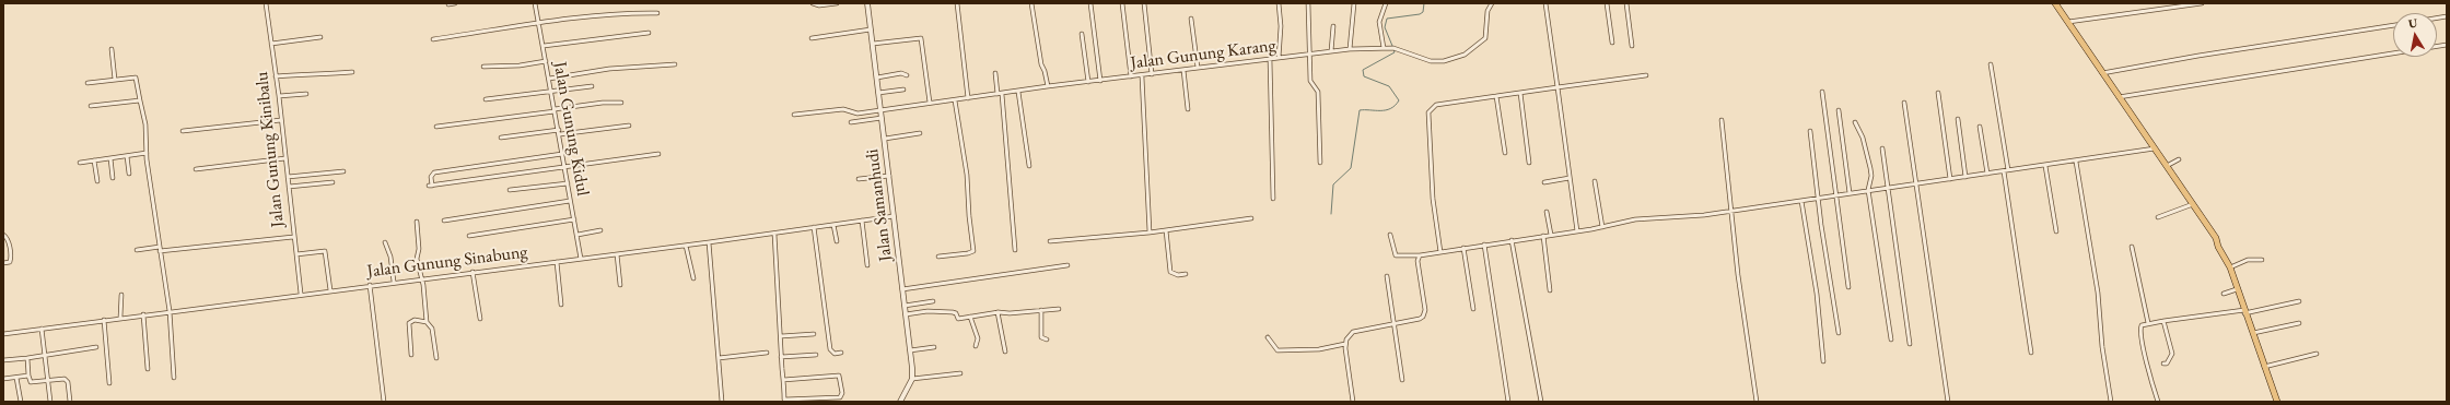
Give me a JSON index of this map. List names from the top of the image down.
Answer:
{
  "streets": {
    "street": [
      "Jalan Gunung Karang",
      "Jalan Gunung Kidul",
      "Jalan Gunung Kinibalu",
      "Jalan Samanhudi",
      "Jalan Gunung Sinabung"
    ]
  },
  "crossings": [
    ["Jalan Gunung Karang", "Jalan Samanhudi"],
    ["Jalan Gunung Kidul", "Jalan Gunung Sinabung"],
    ["Jalan Gunung Kinibalu", "Jalan Gunung Sinabung"],
    ["Jalan Samanhudi", "Jalan Gunung Sinabung"]
  ],
  "north": "top"
}
